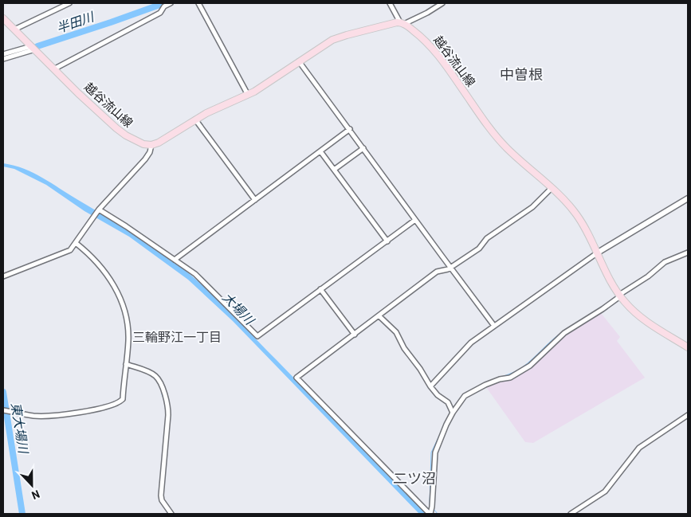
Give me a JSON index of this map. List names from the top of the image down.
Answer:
{
  "streets": {
    "main road": ["越谷流山線"]
  },
  "districts": ["中曽根", "三輪野江一丁目", "二ツ沼"],
  "water": ["半田川", "大場川", "東大場川"],
  "north": "bottom"
}
